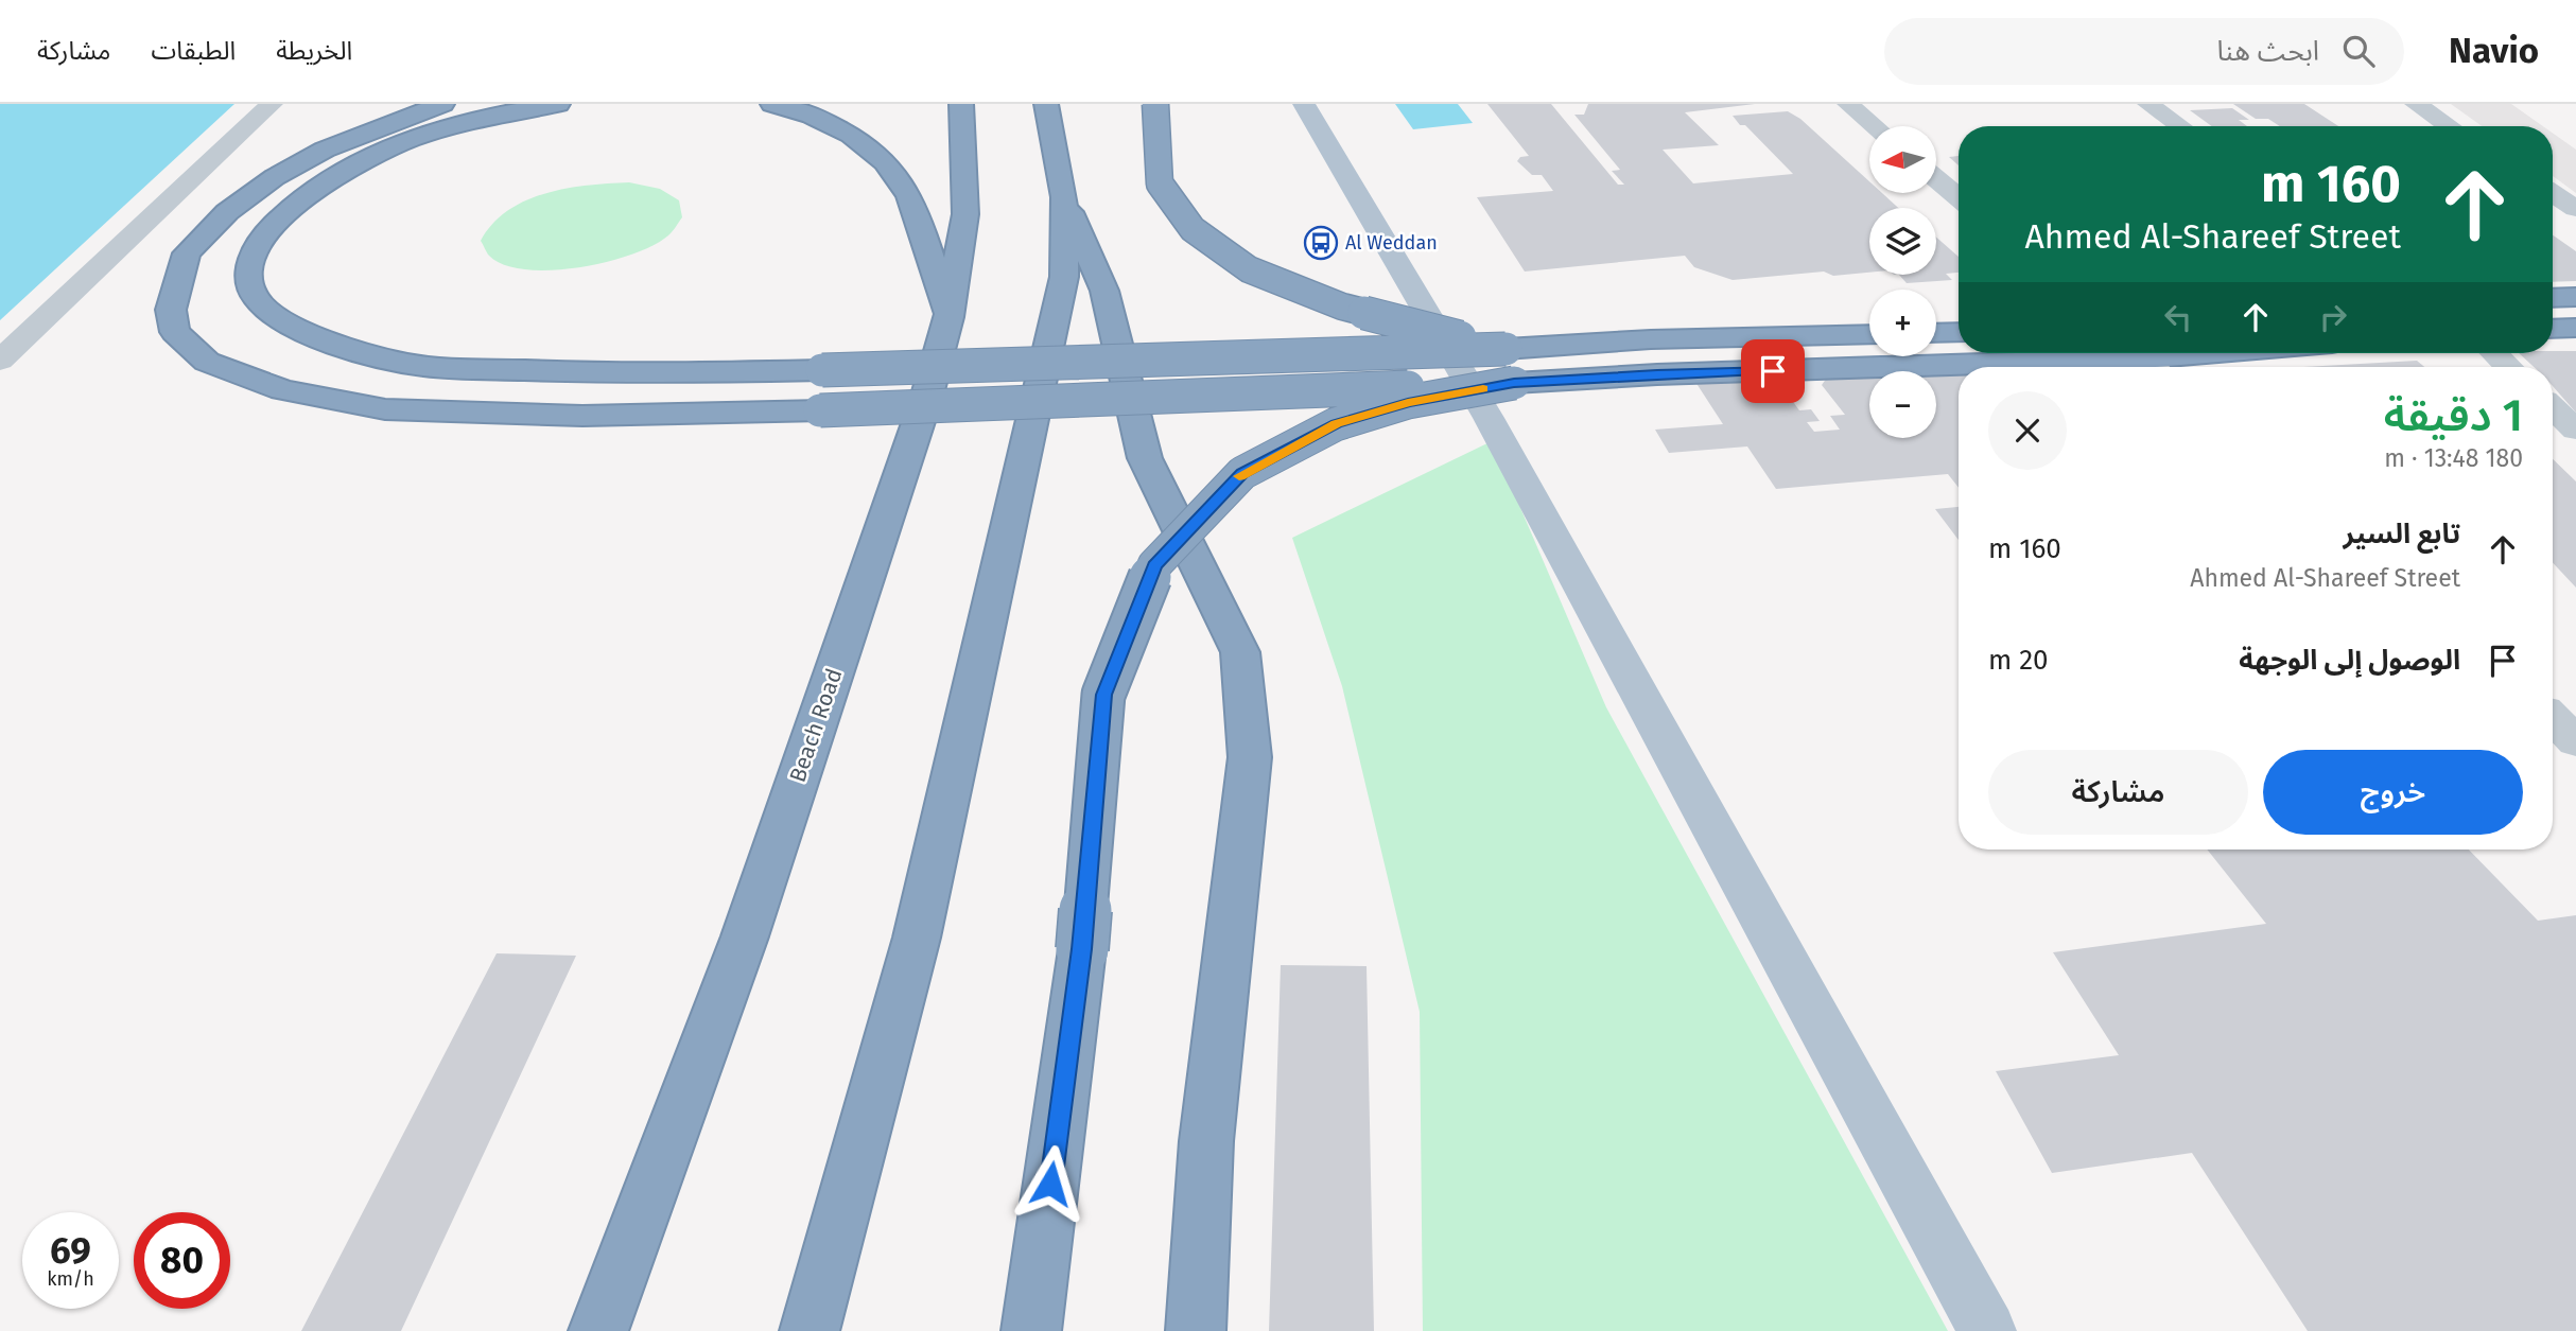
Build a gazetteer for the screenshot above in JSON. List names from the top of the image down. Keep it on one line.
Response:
{"streets":{"highway":["Beach Road"]},"places":{"bus stop":["Al Weddan"]},"north":"left","page":{"header":"Navio","search":"ابحث هنا","nav":["الخريطة","الطبقات","مشاركة"],"map_buttons":["+","−"],"turn":["160 m","Ahmed Al-Shareef Street"],"heading":["1 دقيقة","180 m · 13:48"],"list":[{"name":"تابع السير","note":"Ahmed Al-Shareef Street","value":"160 m"},{"name":"الوصول إلى الوجهة","value":"20 m"}],"buttons":["خروج","مشاركة"],"speed":"69 km/h","limit":"80"}}
